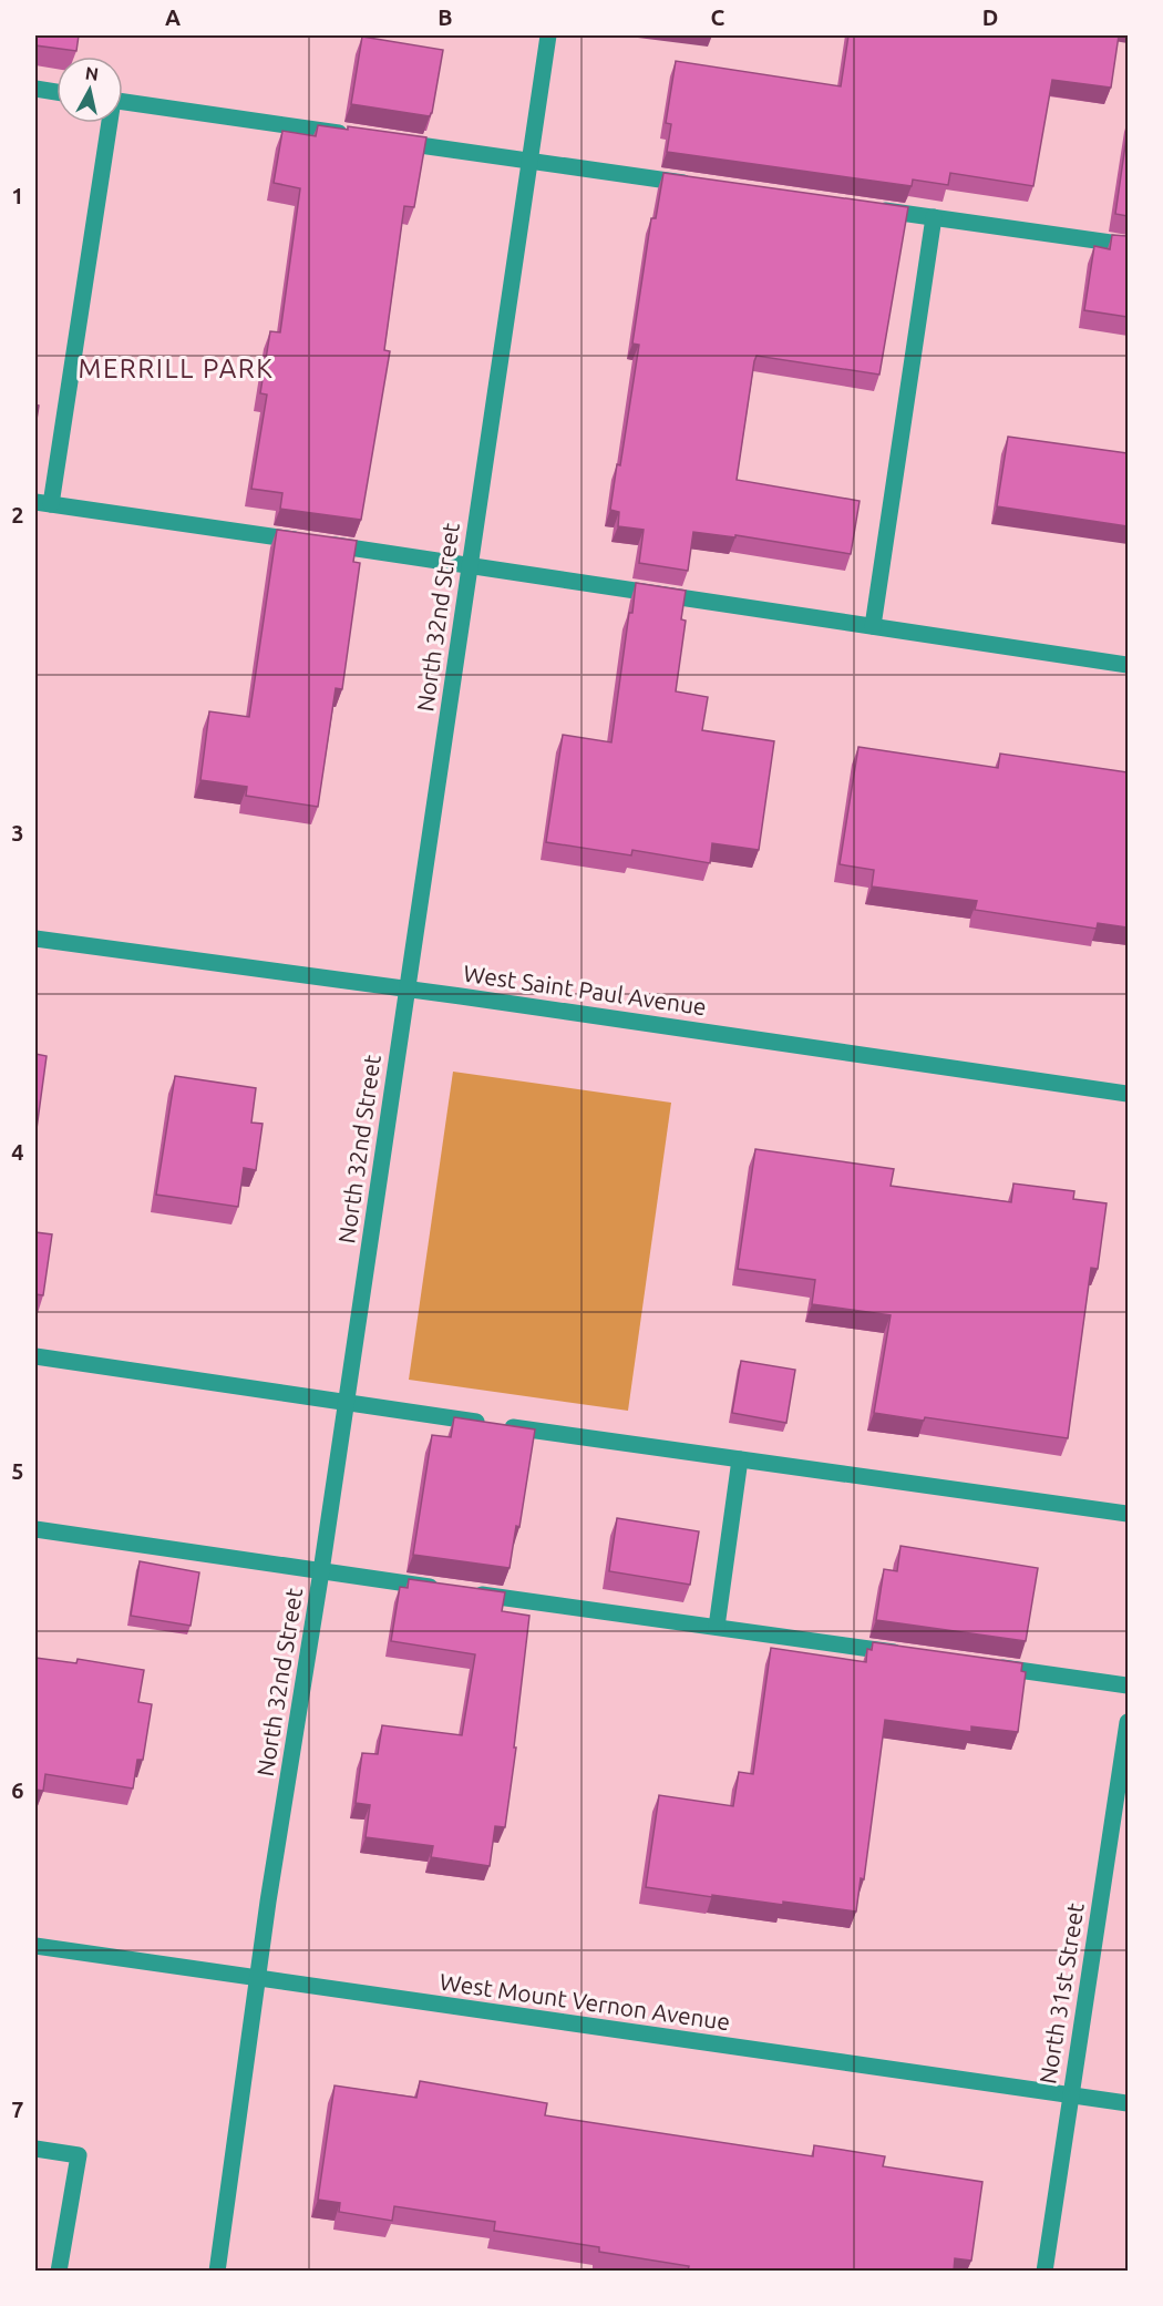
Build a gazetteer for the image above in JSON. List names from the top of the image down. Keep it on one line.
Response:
{"streets":{"street":["North 32nd Street","West Saint Paul Avenue","North 31st Street","West Mount Vernon Avenue"]},"crossings":[["North 32nd Street","West Saint Paul Avenue"],["North 32nd Street","West Mount Vernon Avenue"],["North 31st Street","West Mount Vernon Avenue"]],"districts":["MERRILL PARK"],"north":"top","grid":{"columns":["A","B","C","D"],"rows":["1","2","3","4","5","6","7"]}}
